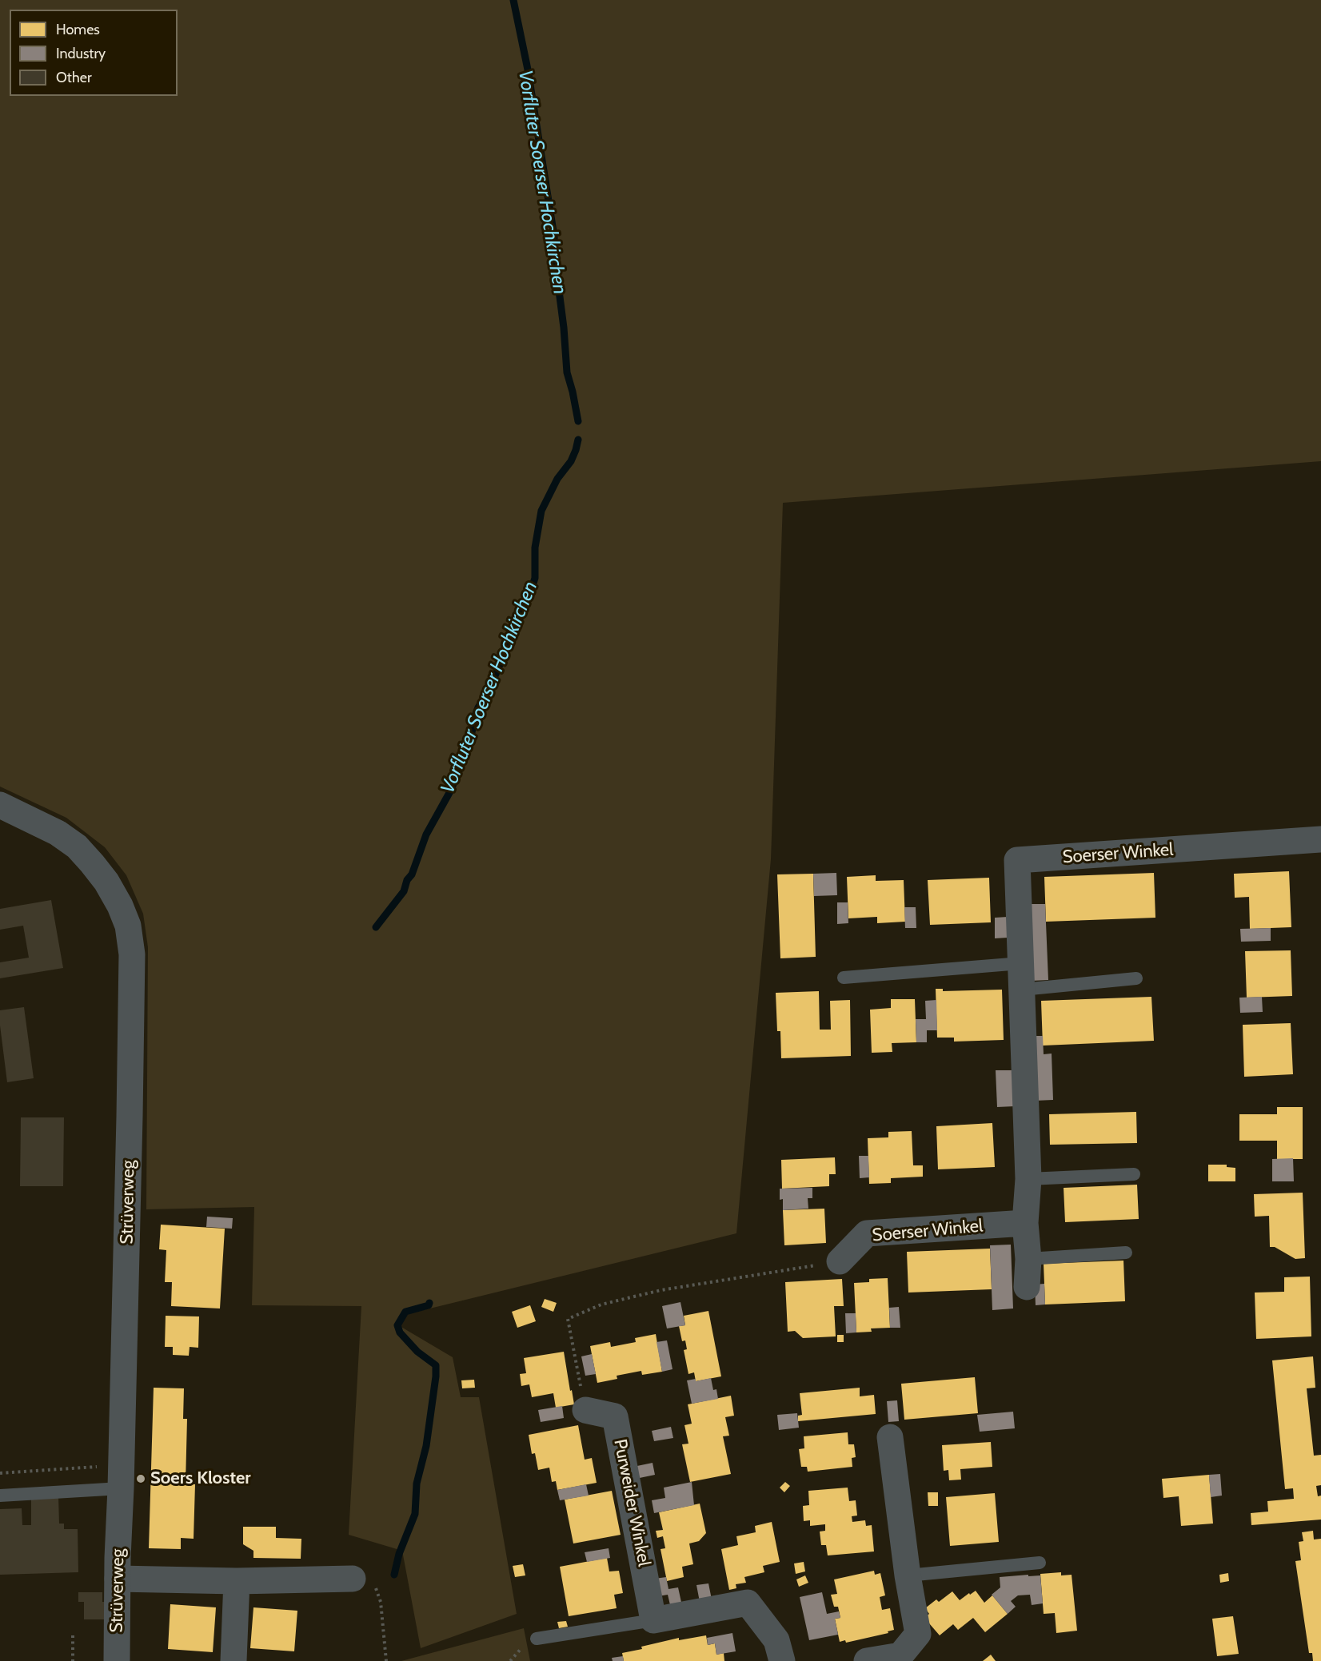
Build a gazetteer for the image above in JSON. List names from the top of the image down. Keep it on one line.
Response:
{"streets":{"street":["Soerser Winkel","Strüverweg","Purweider Winkel"]},"water":["Vorfluter Soerser Hochkirchen"],"places":["Soers Kloster"],"legend":["Homes","Industry","Other"]}
